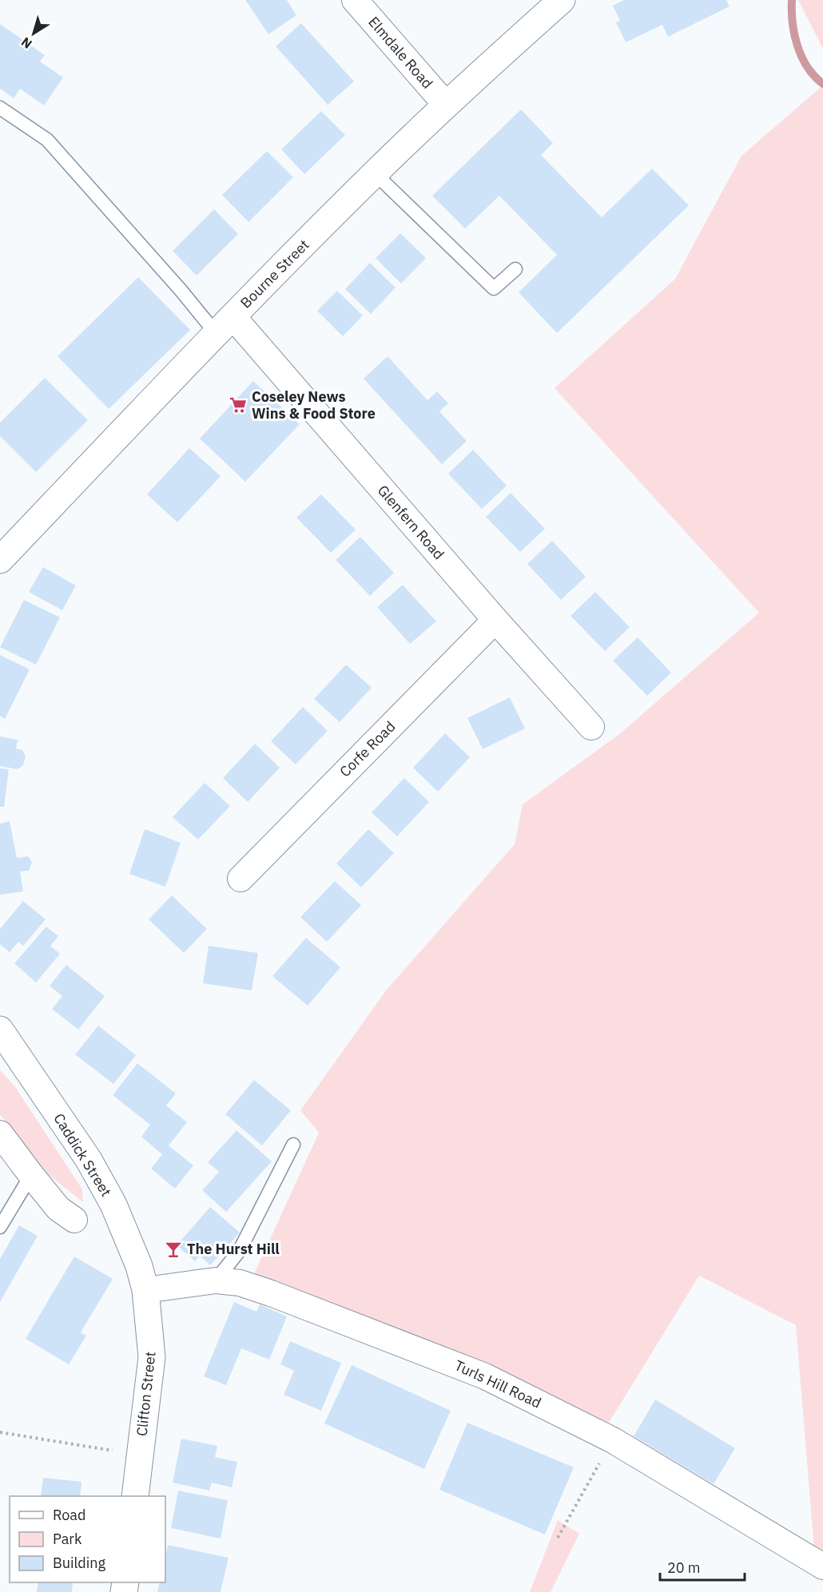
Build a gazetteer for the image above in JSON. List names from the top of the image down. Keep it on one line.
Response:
{"streets":{"street":["Elmdale Road","Bourne Street","Glenfern Road","Corfe Road","Caddick Street","Turls Hill Road","Clifton Street"]},"crossings":[["Elmdale Road","Bourne Street"],["Bourne Street","Glenfern Road"],["Glenfern Road","Corfe Road"],["Caddick Street","Turls Hill Road"],["Caddick Street","Clifton Street"],["Turls Hill Road","Clifton Street"]],"places":{"supermarket":["Coseley News Wins & Food Store"],"bar":["The Hurst Hill"]},"legend":["Road","Park","Building"],"scale_bar":"20 m","north":"bottom left"}
